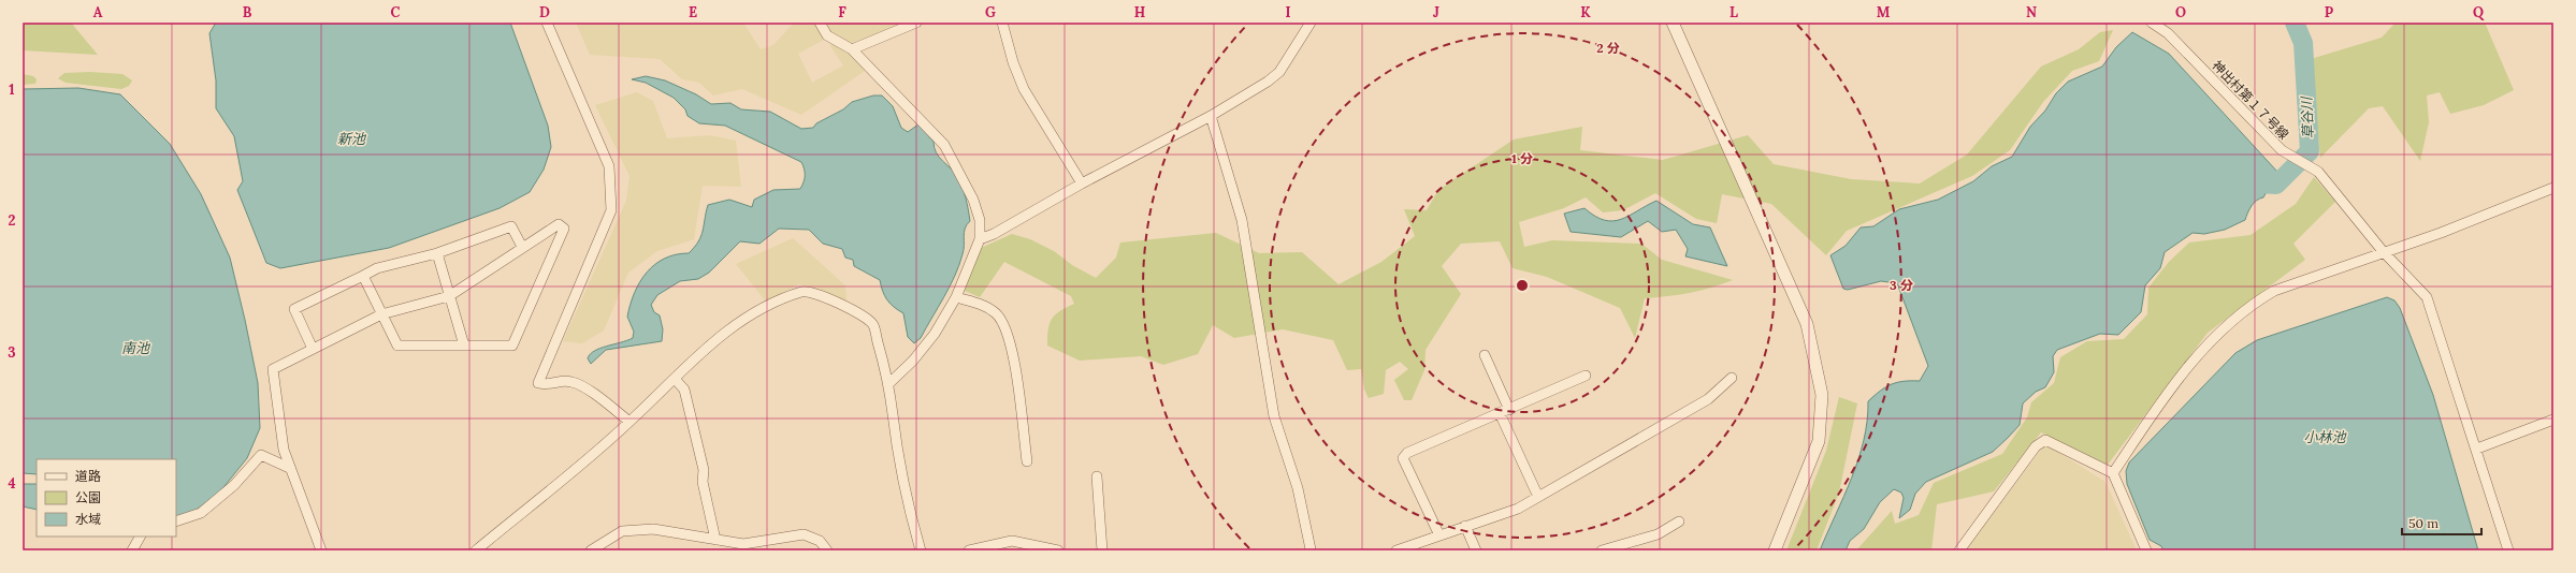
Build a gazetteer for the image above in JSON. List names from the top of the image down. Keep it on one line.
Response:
{"streets":{"street":["神出村第１７号線"]},"water":["草谷川","新池","南池","小林池"],"legend":["道路","公園","水域"],"scale_bar":"50 m","grid":{"columns":["A","B","C","D","E","F","G","H","I","J","K","L","M","N","O","P","Q"],"rows":["1","2","3","4"]},"rings":["2 分","1 分","3 分"]}
